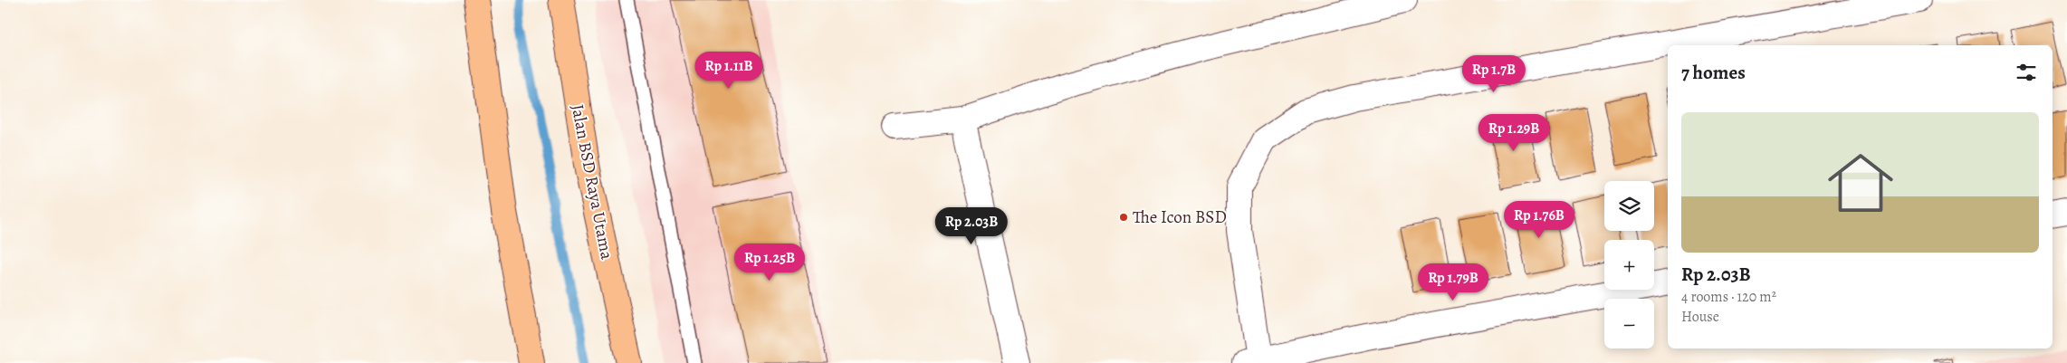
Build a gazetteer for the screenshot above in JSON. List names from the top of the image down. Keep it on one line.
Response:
{"streets":{"main road":["Jalan BSD Raya Utama"]},"places":["The Icon BSD"],"page":{"heading":"7 homes","price":["Rp 1.11B","Rp 1.7B","Rp 1.29B","Rp 1.76B","Rp 2.03B","Rp 1.25B","Rp 1.79B"],"list":[{"name":"Rp 2.03B","note":"4 rooms · 120 m² · House"}],"map_buttons":["+","−"]}}
